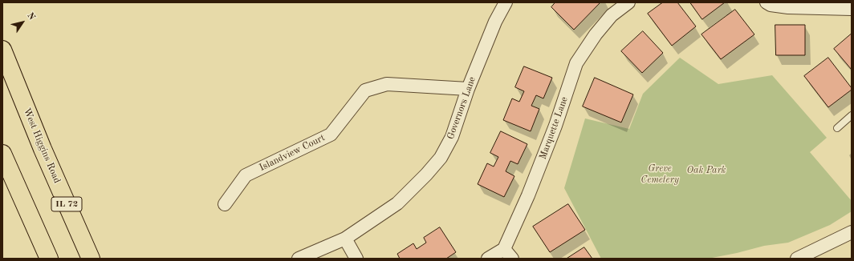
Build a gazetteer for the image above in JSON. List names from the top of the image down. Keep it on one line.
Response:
{"streets":{"main road":["West Higgins Road","IL 72"],"street":["Governors Lane","Marquette Lane","Islandview Court"]},"crossings":[["Governors Lane","Islandview Court"]],"parks":["Greve Cemetery","Oak Park"],"north":"top right"}
